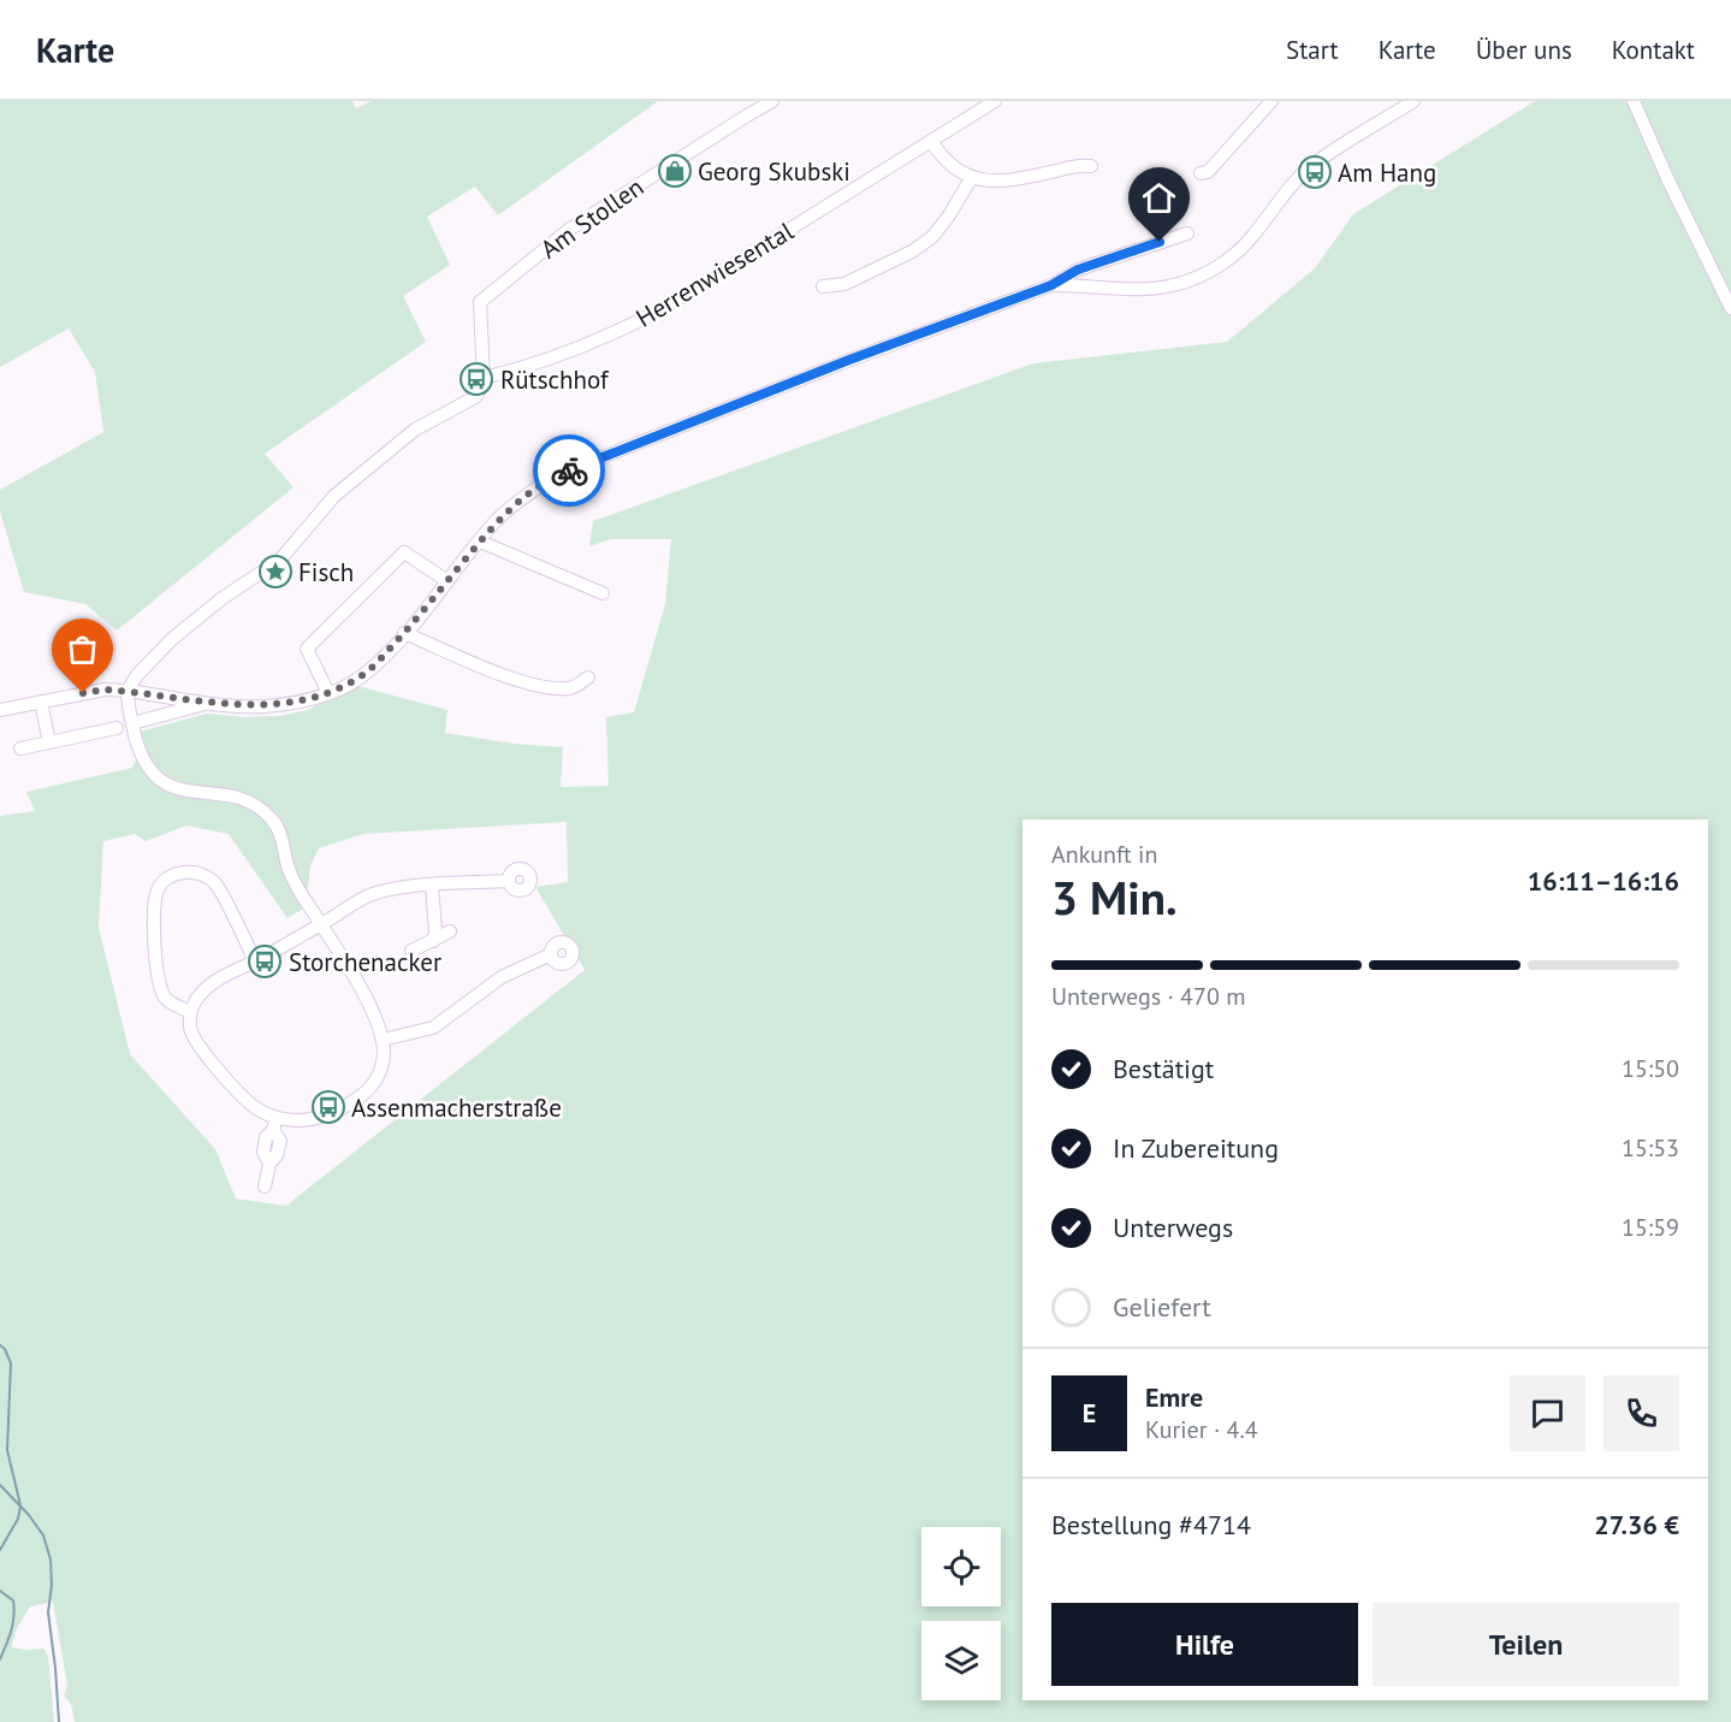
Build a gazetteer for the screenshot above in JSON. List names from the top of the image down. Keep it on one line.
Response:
{"streets":{"street":["Am Stollen","Herrenwiesental"]},"crossings":[["Am Stollen","Herrenwiesental"]],"places":{"shop":["Georg Skubski"],"bus stop":["Am Hang","Rütschhof","Storchenacker","Assenmacherstraße"],"place":["Fisch"]},"page":{"header":"Karte","nav":["Start","Karte","Über uns","Kontakt"],"heading":["3 Min.","Ankunft in","16:11–16:16"],"panel":["Emre","Kurier · 4.4","Bestellung #4714","27.36 €"],"bar":"Unterwegs · 470 m","list":[["Bestätigt","15:50"],["In Zubereitung","15:53"],["Unterwegs","15:59"],"Geliefert"],"round":"E","buttons":["Hilfe","Teilen"]}}
